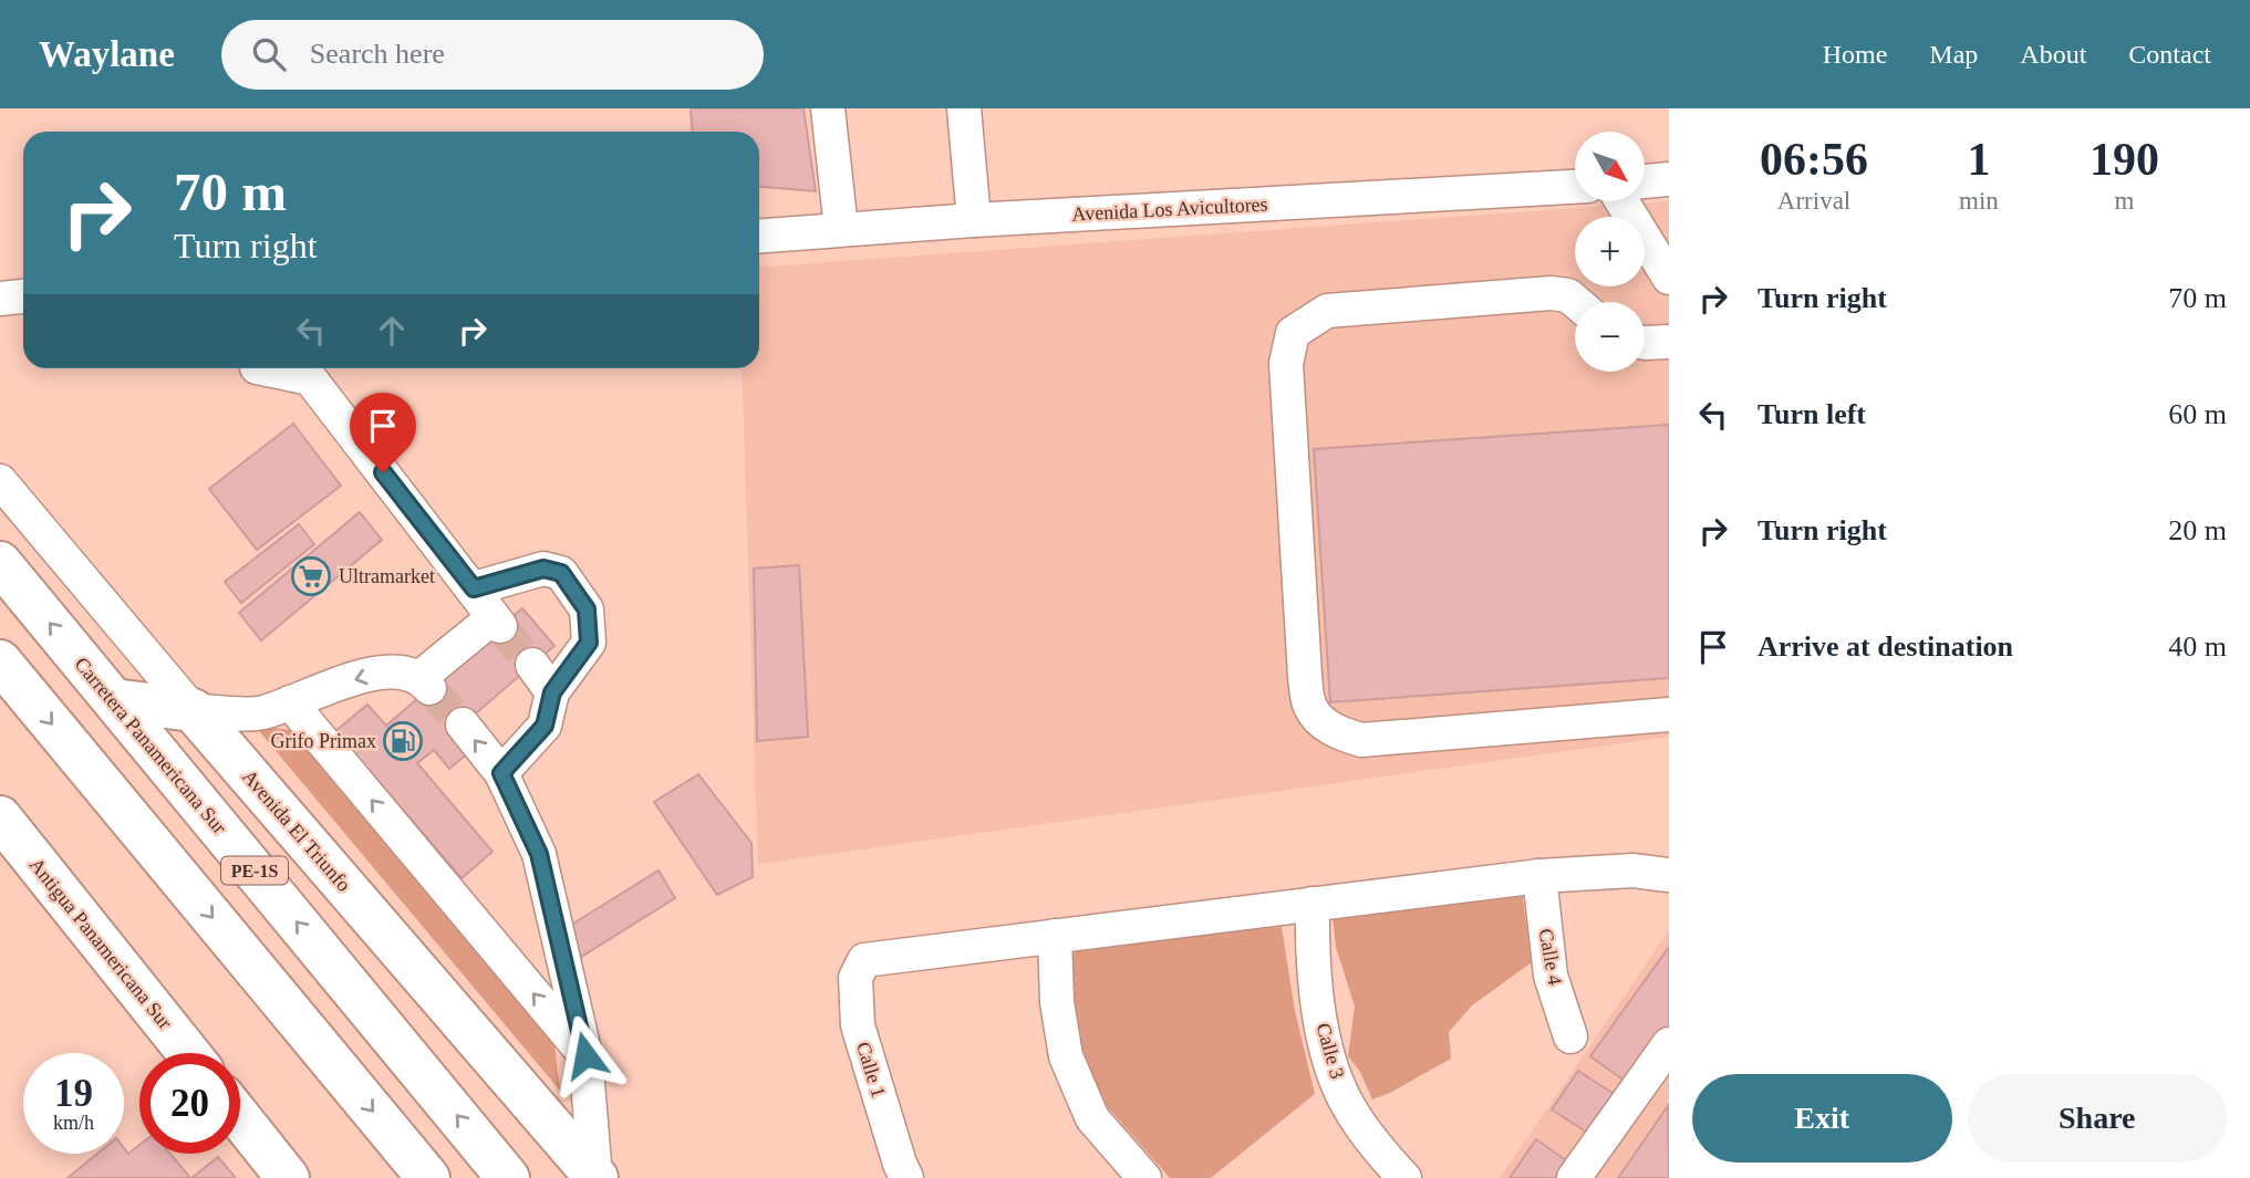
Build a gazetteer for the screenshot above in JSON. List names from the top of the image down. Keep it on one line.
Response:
{"streets":{"main road":["Carretera Panamericana Sur","Avenida El Triunfo","PE-1S","Antigua Panamericana Sur"],"street":["Avenida Los Avicultores","Calle 4","Calle 3","Calle 1"]},"places":{"supermarket":["Ultramarket"],"fuel station":["Grifo Primax"]},"north":"bottom right","page":{"header":"Waylane","search":"Search here","nav":["Home","Map","About","Contact"],"eta":["06:56","Arrival","1","min","190","m"],"map_buttons":["+","−"],"turn":["70 m","Turn right"],"list":[{"name":"Turn right","value":"70 m"},{"name":"Turn left","value":"60 m"},{"name":"Turn right","value":"20 m"},{"name":"Arrive at destination","value":"40 m"}],"speed":"19 km/h","limit":"20","buttons":["Exit","Share"]}}
